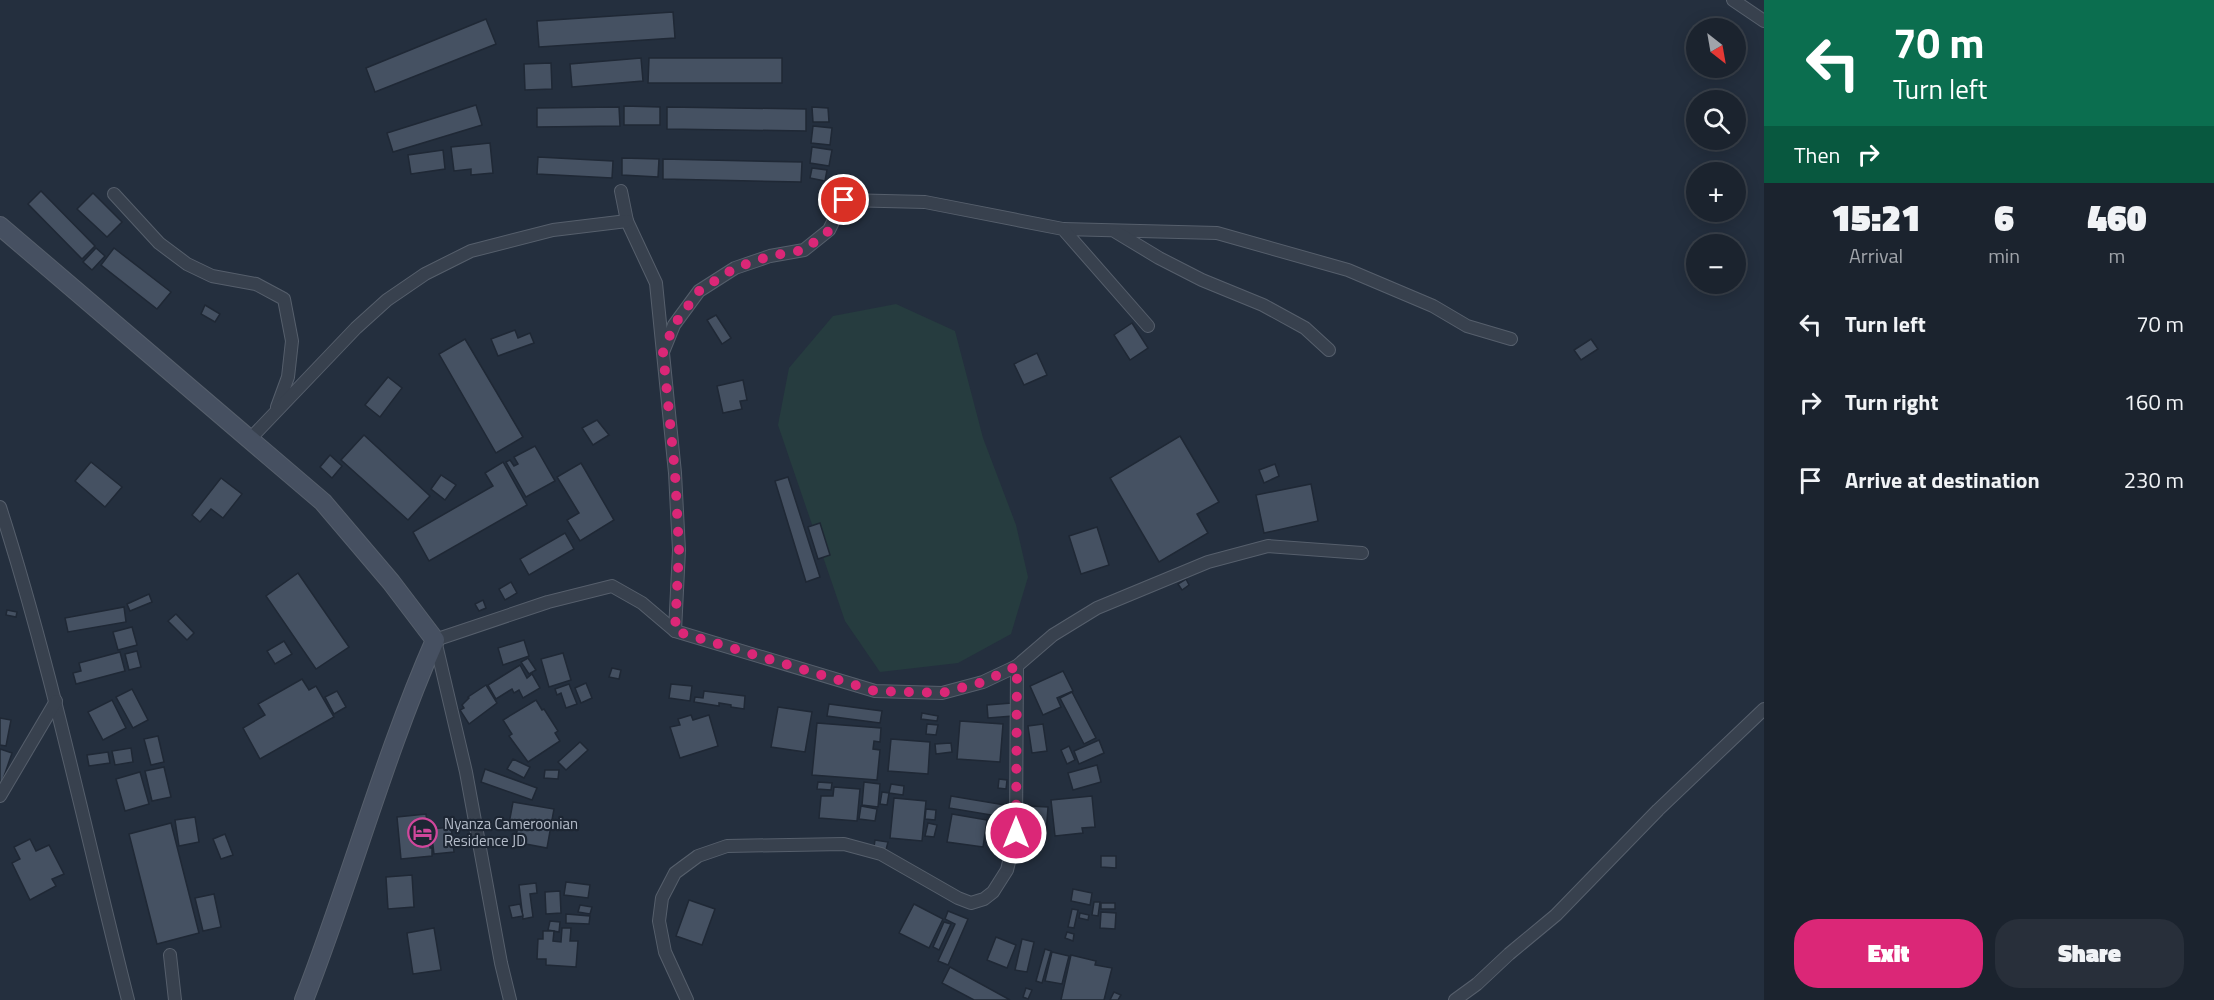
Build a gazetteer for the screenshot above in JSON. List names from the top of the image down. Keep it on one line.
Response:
{"places":{"hotel":["Nyanza Cameroonian Residence JD"]},"north":"bottom right","page":{"turn":["70 m","Turn left"],"map_buttons":["+","−"],"then":"Then","eta":["15:21","Arrival","6","min","460","m"],"list":[{"name":"Turn left","value":"70 m"},{"name":"Turn right","value":"160 m"},{"name":"Arrive at destination","value":"230 m"}],"buttons":["Exit","Share"]}}
